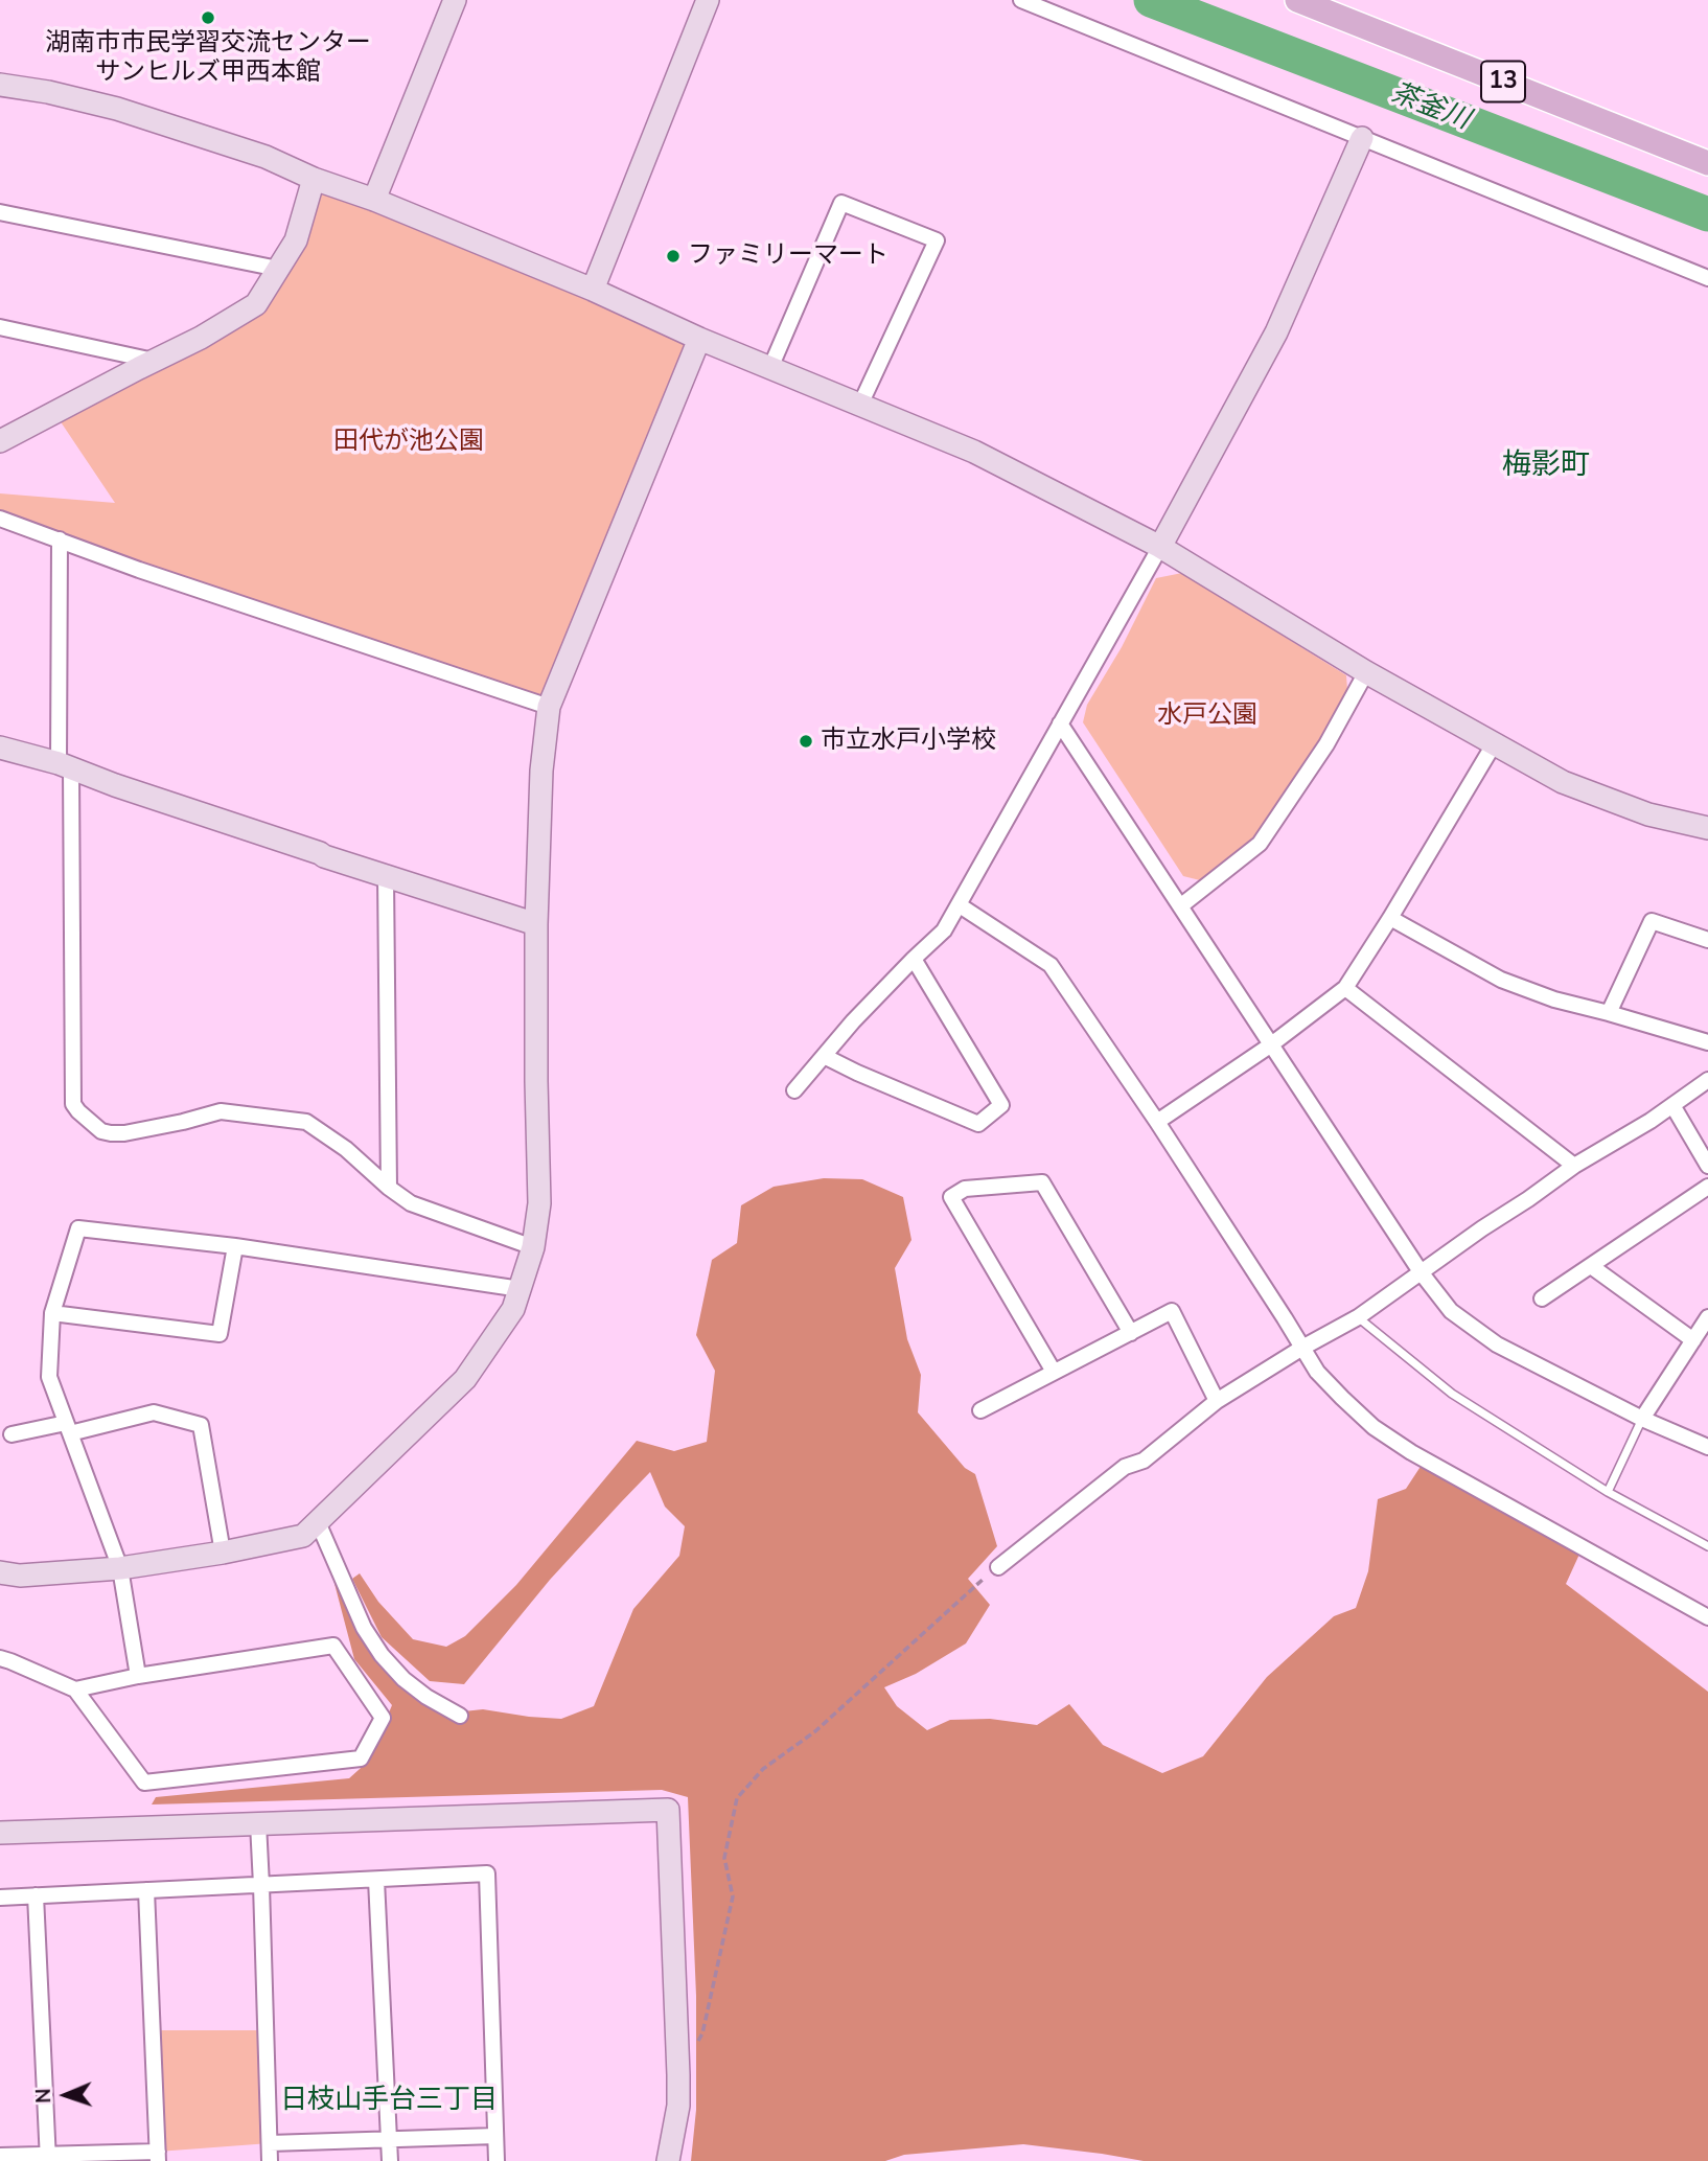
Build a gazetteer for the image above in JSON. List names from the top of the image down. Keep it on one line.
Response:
{"streets":{"main road":["13"]},"districts":["梅影町","日枝山手台三丁目"],"water":["茶釜川"],"parks":["田代が池公園","水戸公園"],"places":["湖南市市民学習交流センター サンヒルズ甲西本館","ファミリーマート","市立水戸小学校"],"north":"left"}
